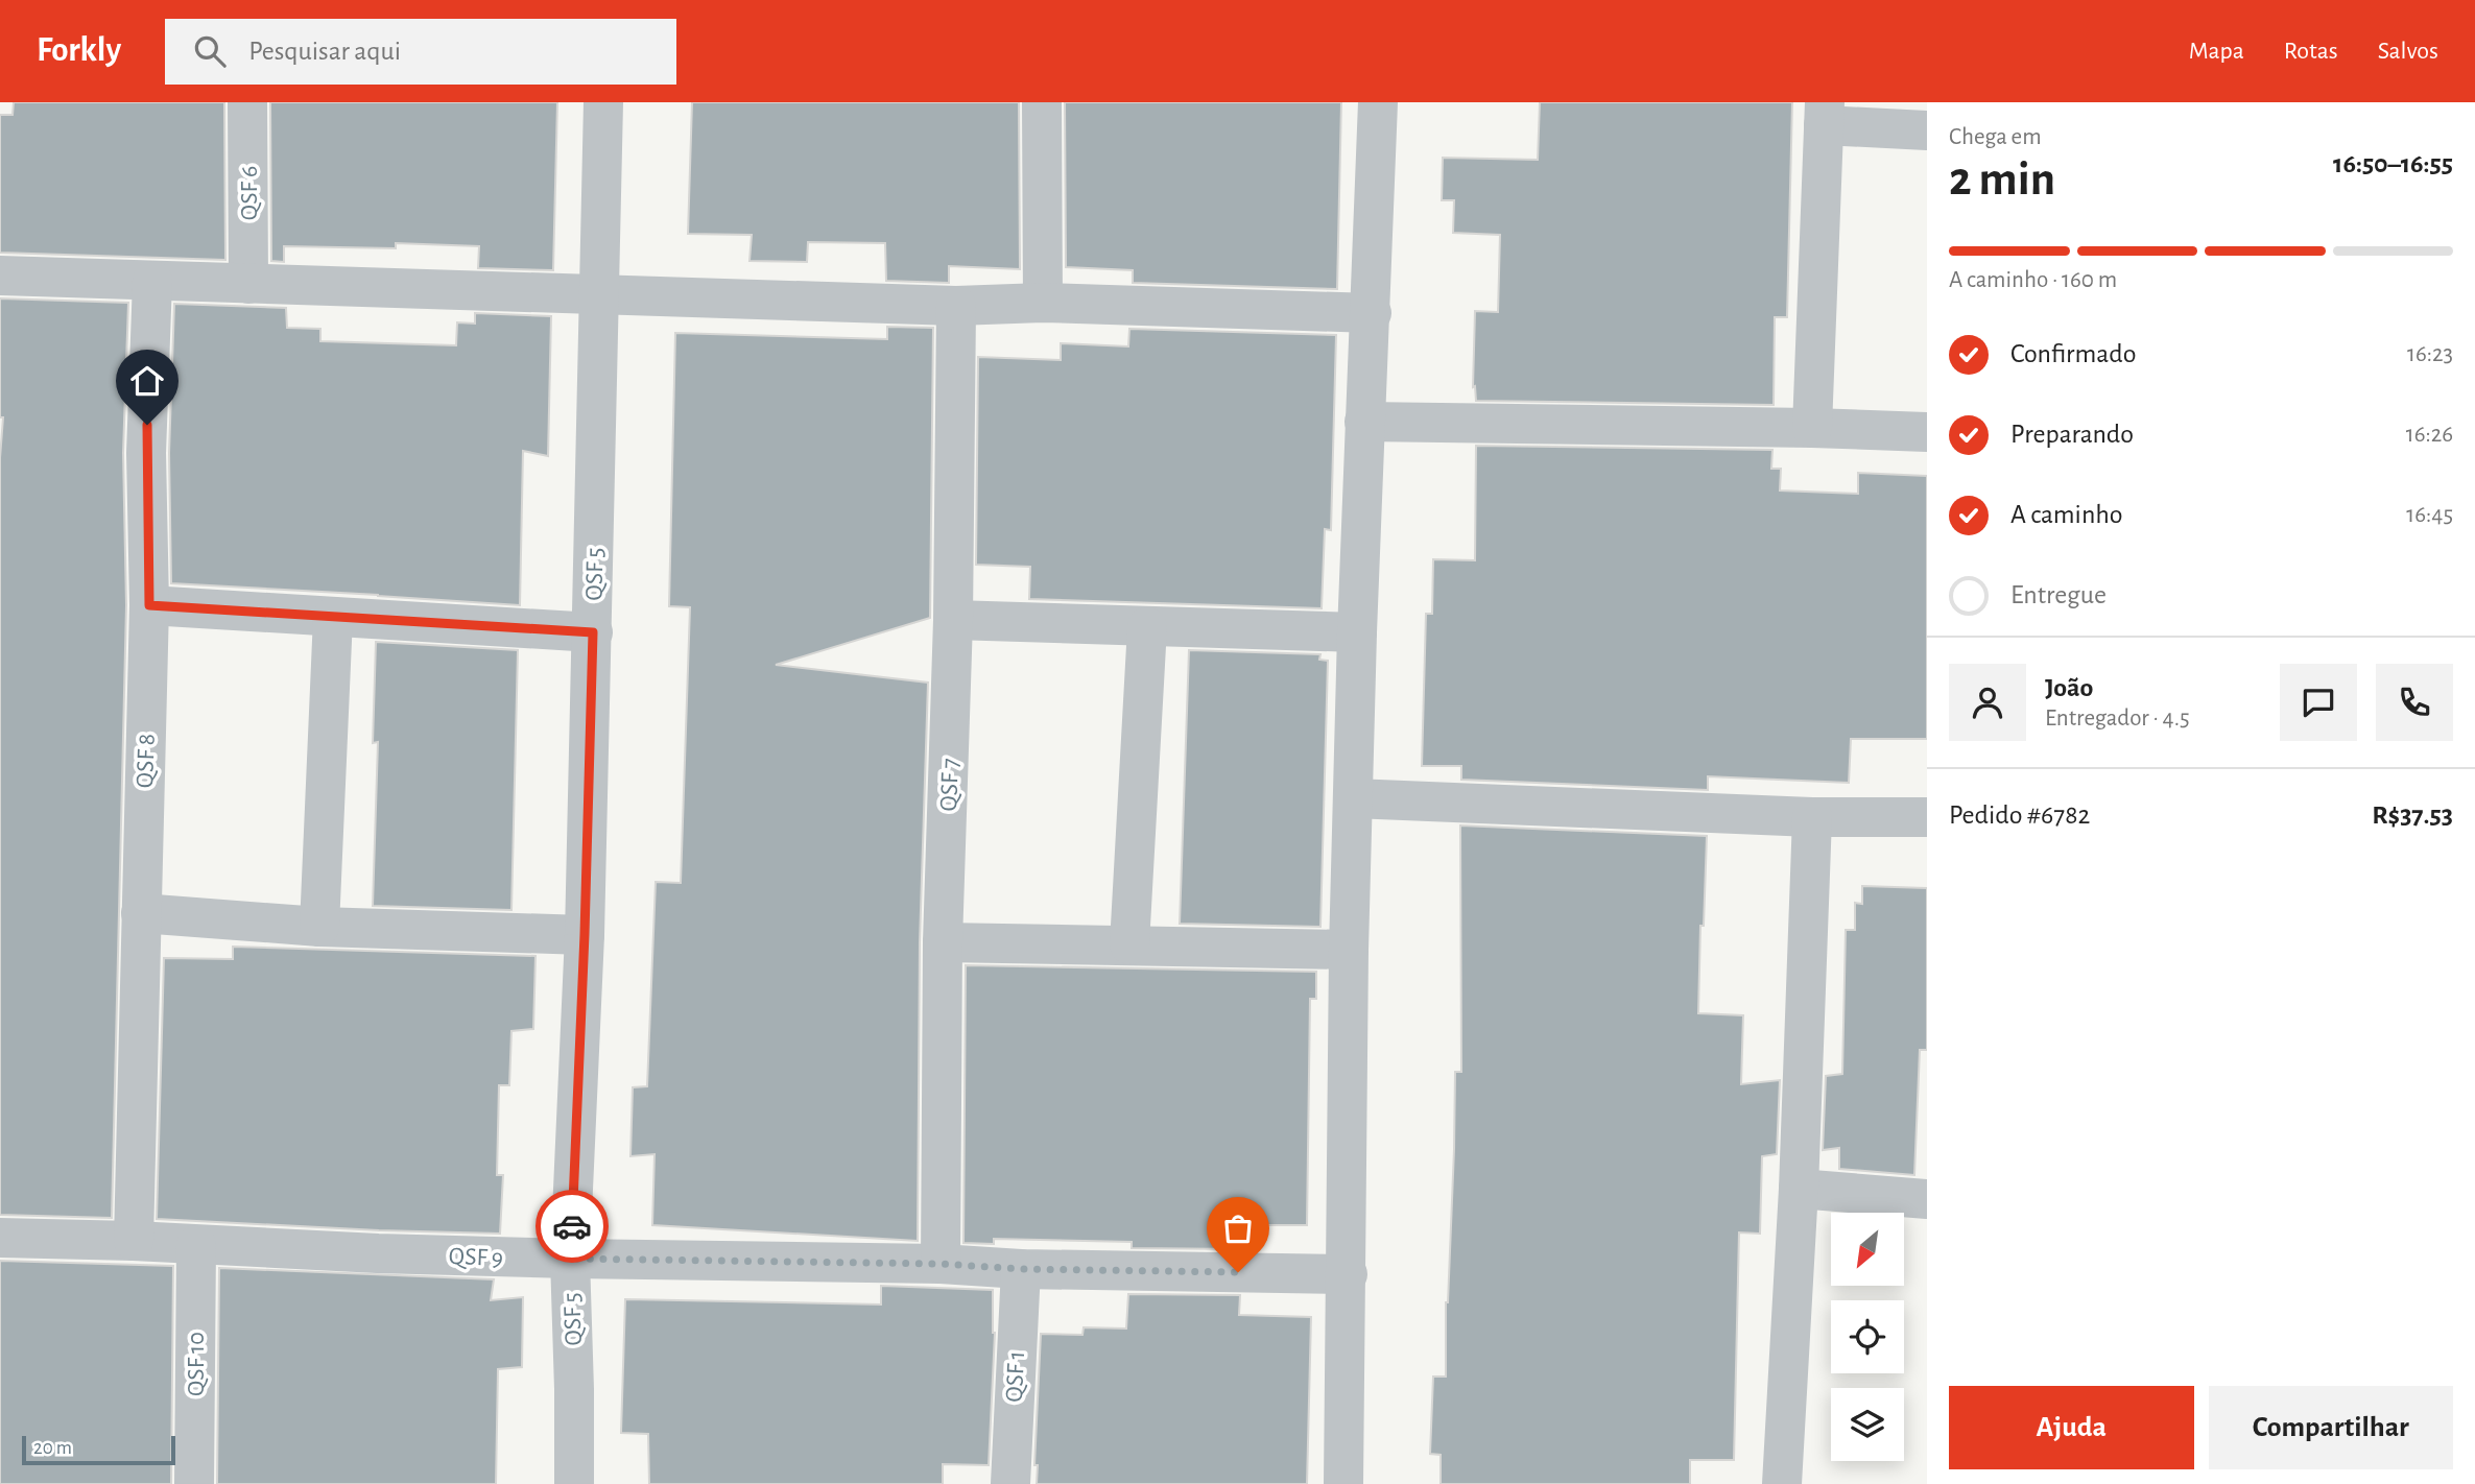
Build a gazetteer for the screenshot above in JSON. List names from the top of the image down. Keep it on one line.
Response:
{"streets":{"street":["QSF 6","QSF 5","QSF 8","QSF 7","QSF 9","QSF 10","QSF 1"]},"crossings":[["QSF 5","QSF 9"],["QSF 8","QSF 9"],["QSF 7","QSF 9"],["QSF 9","QSF 10"],["QSF 9","QSF 1"]],"scale_bar":"20 m","north":"bottom left","page":{"header":"Forkly","search":"Pesquisar aqui","nav":["Mapa","Rotas","Salvos"],"heading":["2 min","Chega em","16:50–16:55"],"panel":["João","Entregador · 4.5","Pedido #6782","R$37.53"],"bar":"A caminho · 160 m","list":[["Confirmado","16:23"],["Preparando","16:26"],["A caminho","16:45"],"Entregue"],"buttons":["Ajuda","Compartilhar"],"scale":"20 m"}}
